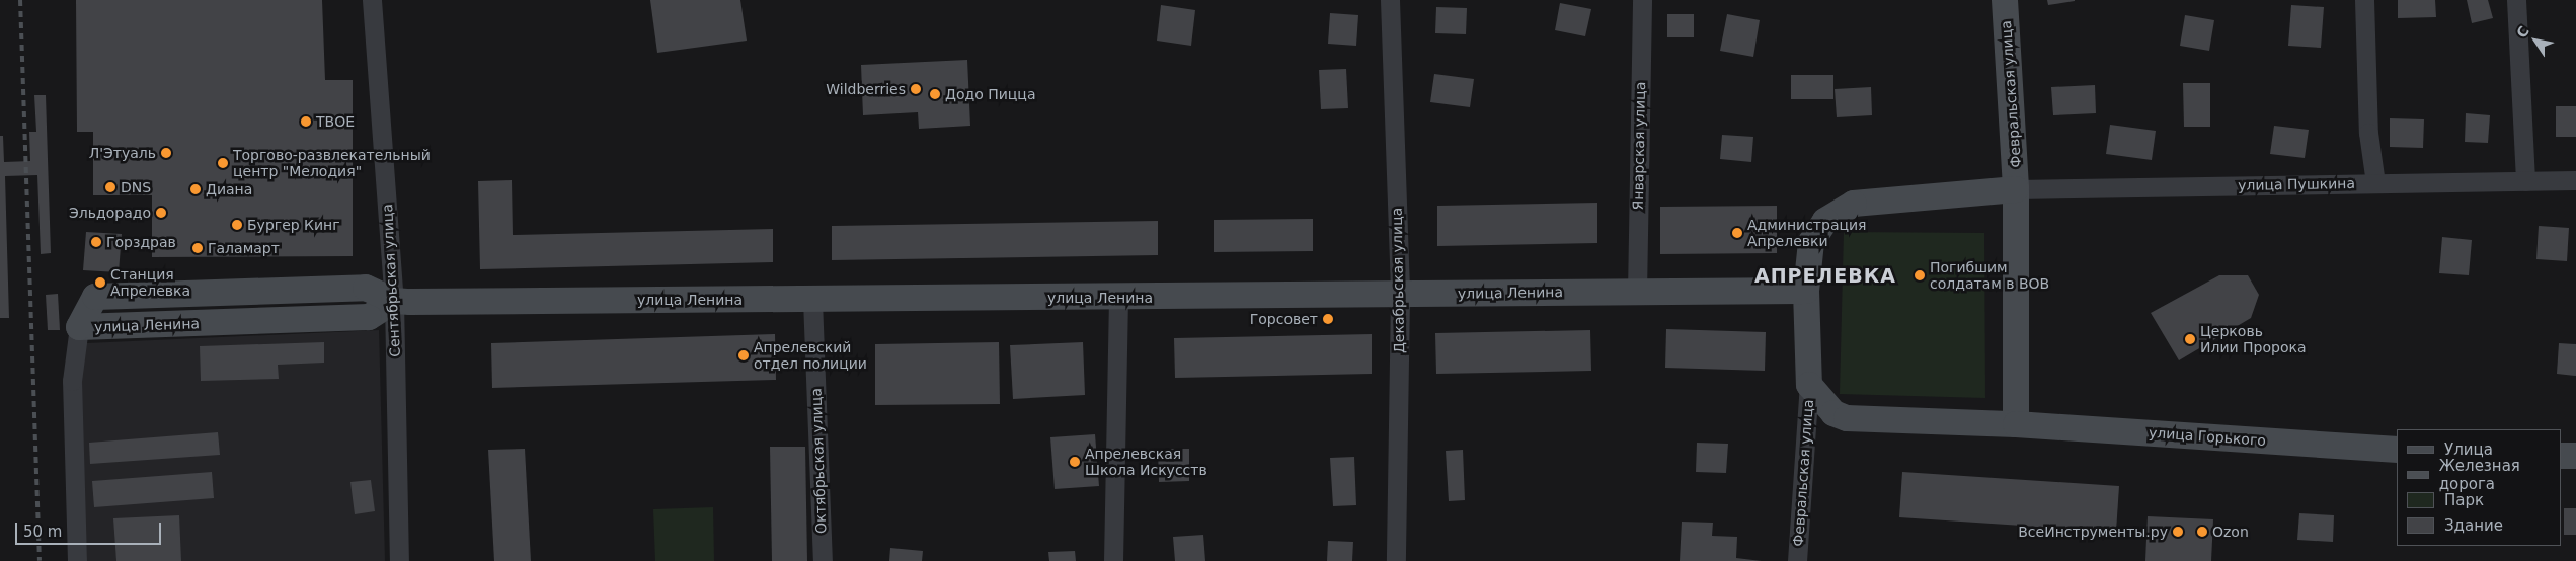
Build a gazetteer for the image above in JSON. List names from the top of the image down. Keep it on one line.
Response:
{"streets":{"street":["Февральская улица","Январская улица","улица Пушкина","Сентябрьская улица","Декабрьская улица","улица Ленина","улица Горького","Октябрьская улица"]},"crossings":[["Февральская улица","улица Пушкина"],["Февральская улица","улица Горького"],["Январская улица","улица Ленина"],["Сентябрьская улица","улица Ленина"],["Декабрьская улица","улица Ленина"],["улица Ленина","Октябрьская улица"]],"districts":["АПРЕЛЕВКА"],"places":["Wildberries","Додо Пицца","ТВОЕ","Л'Этуаль","Торгово-развлекательный центр \"Мелодия\"","DNS","Диана","Эльдорадо","Бургер Кинг","Администрация Апрелевки","Горздрав","Галамарт","Погибшим солдатам в ВОВ","Станция Апрелевка","Горсовет","Церковь Илии Пророка","Апрелевский отдел полиции","Апрелевская Школа Искусств","ВсеИнструменты.ру","Ozon"],"legend":["Улица","Железная дорога","Парк","Здание"],"scale_bar":"50 m","north":"top left"}
